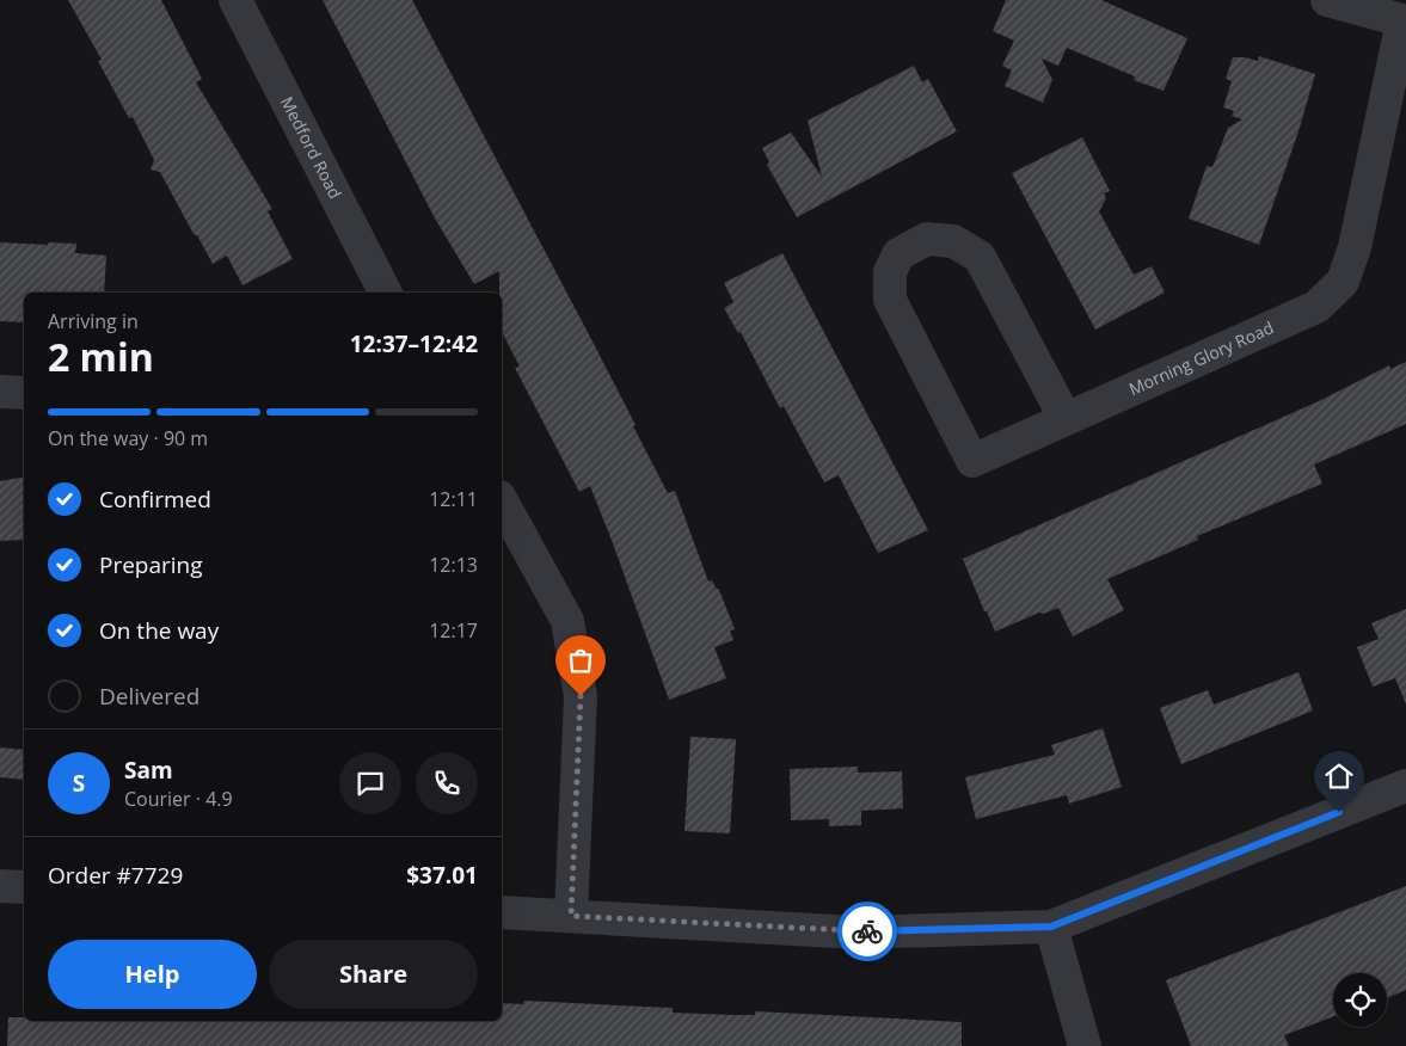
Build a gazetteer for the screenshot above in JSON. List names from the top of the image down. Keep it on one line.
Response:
{"streets":{"street":["Medford Road","Morning Glory Road"]},"page":{"heading":["2 min","Arriving in","12:37–12:42"],"panel":["Sam","Courier · 4.9","Order #7729","$37.01"],"bar":"On the way · 90 m","list":[["Confirmed","12:11"],["Preparing","12:13"],["On the way","12:17"],"Delivered"],"round":"S","buttons":["Help","Share"]}}
